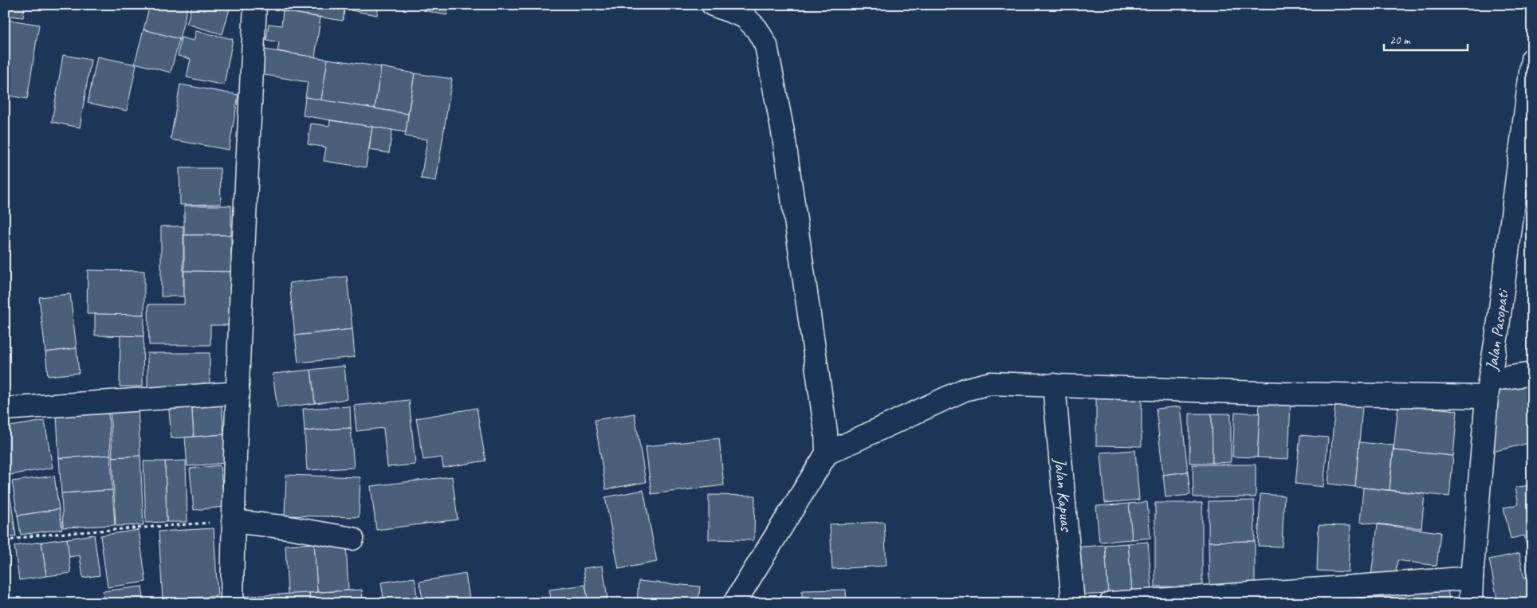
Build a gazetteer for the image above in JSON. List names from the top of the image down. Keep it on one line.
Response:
{"streets":{"street":["Jalan Pasopati","Jalan Kapuas"]},"scale_bar":"20 m"}
